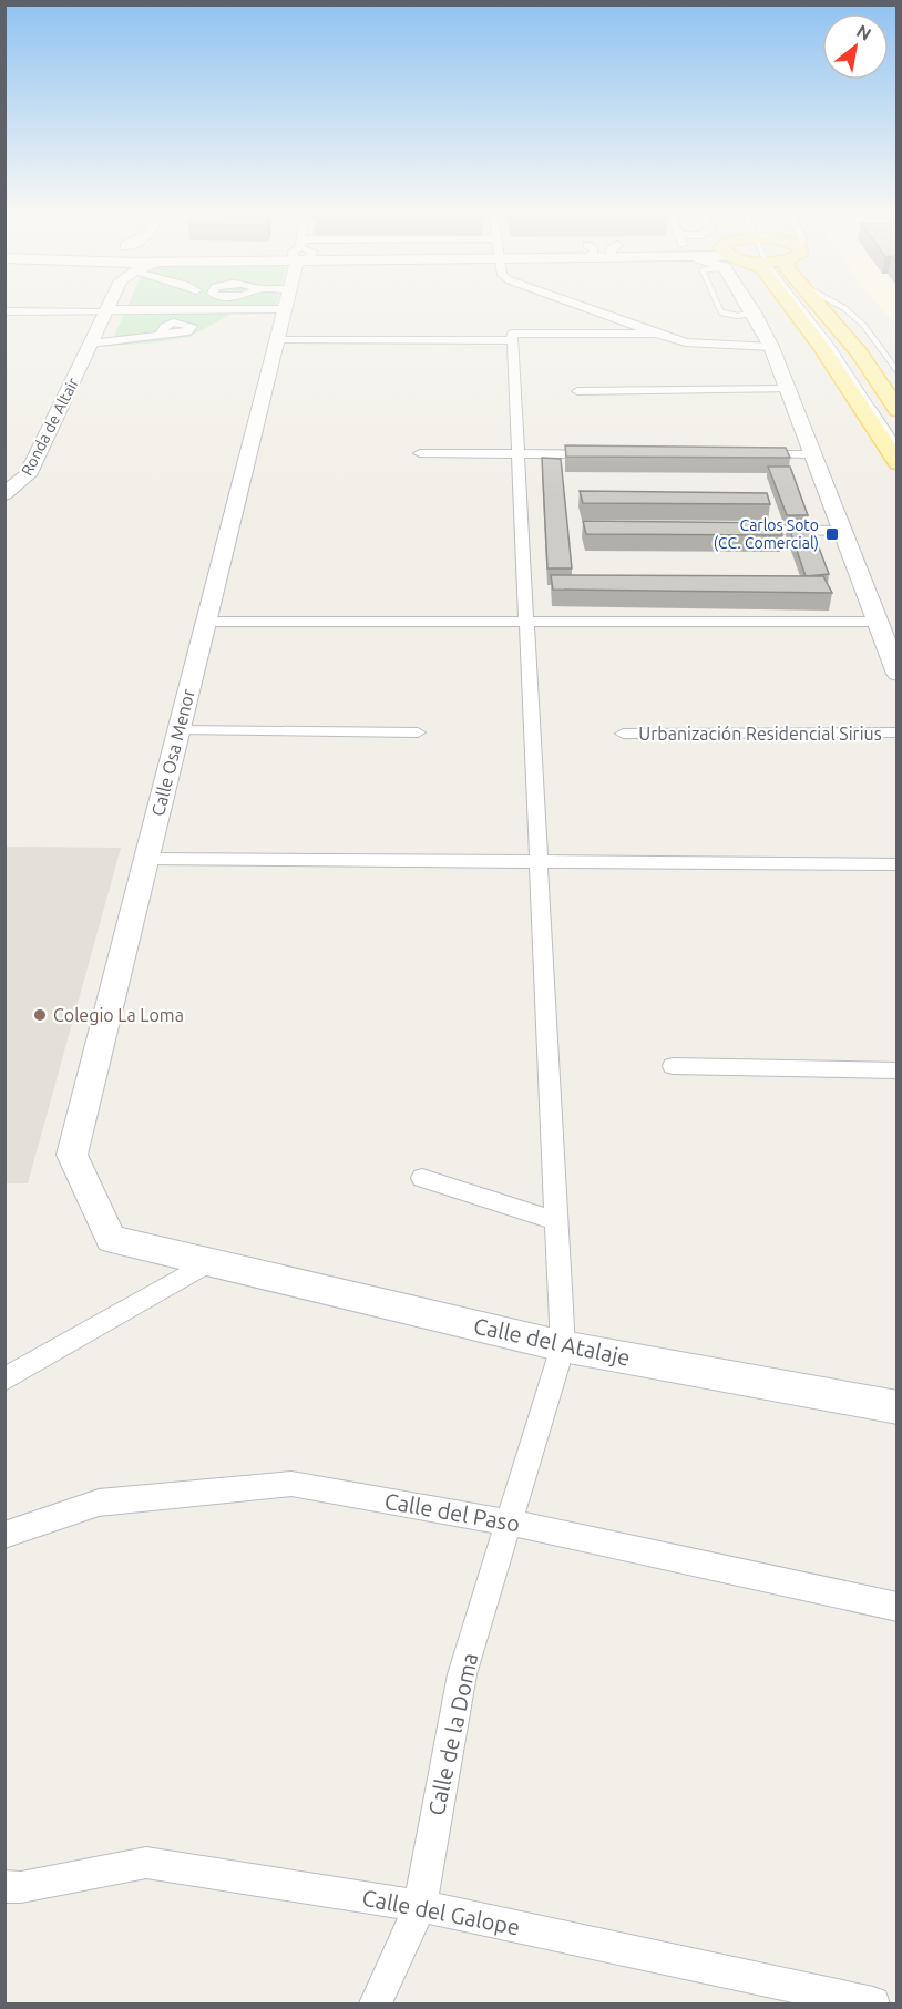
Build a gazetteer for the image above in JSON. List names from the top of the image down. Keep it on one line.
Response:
{"streets":{"street":["Ronda de Altair","Urbanización Residencial Sirius","Calle Osa Menor","Calle del Atalaje","Calle del Paso","Calle de la Doma","Calle del Galope"]},"crossings":[["Calle Osa Menor","Calle del Atalaje"],["Calle del Atalaje","Calle de la Doma"],["Calle del Paso","Calle de la Doma"],["Calle de la Doma","Calle del Galope"]],"places":{"transit":["Carlos Soto (CC. Comercial)"],"other":["Colegio La Loma"]},"north":"top right"}
